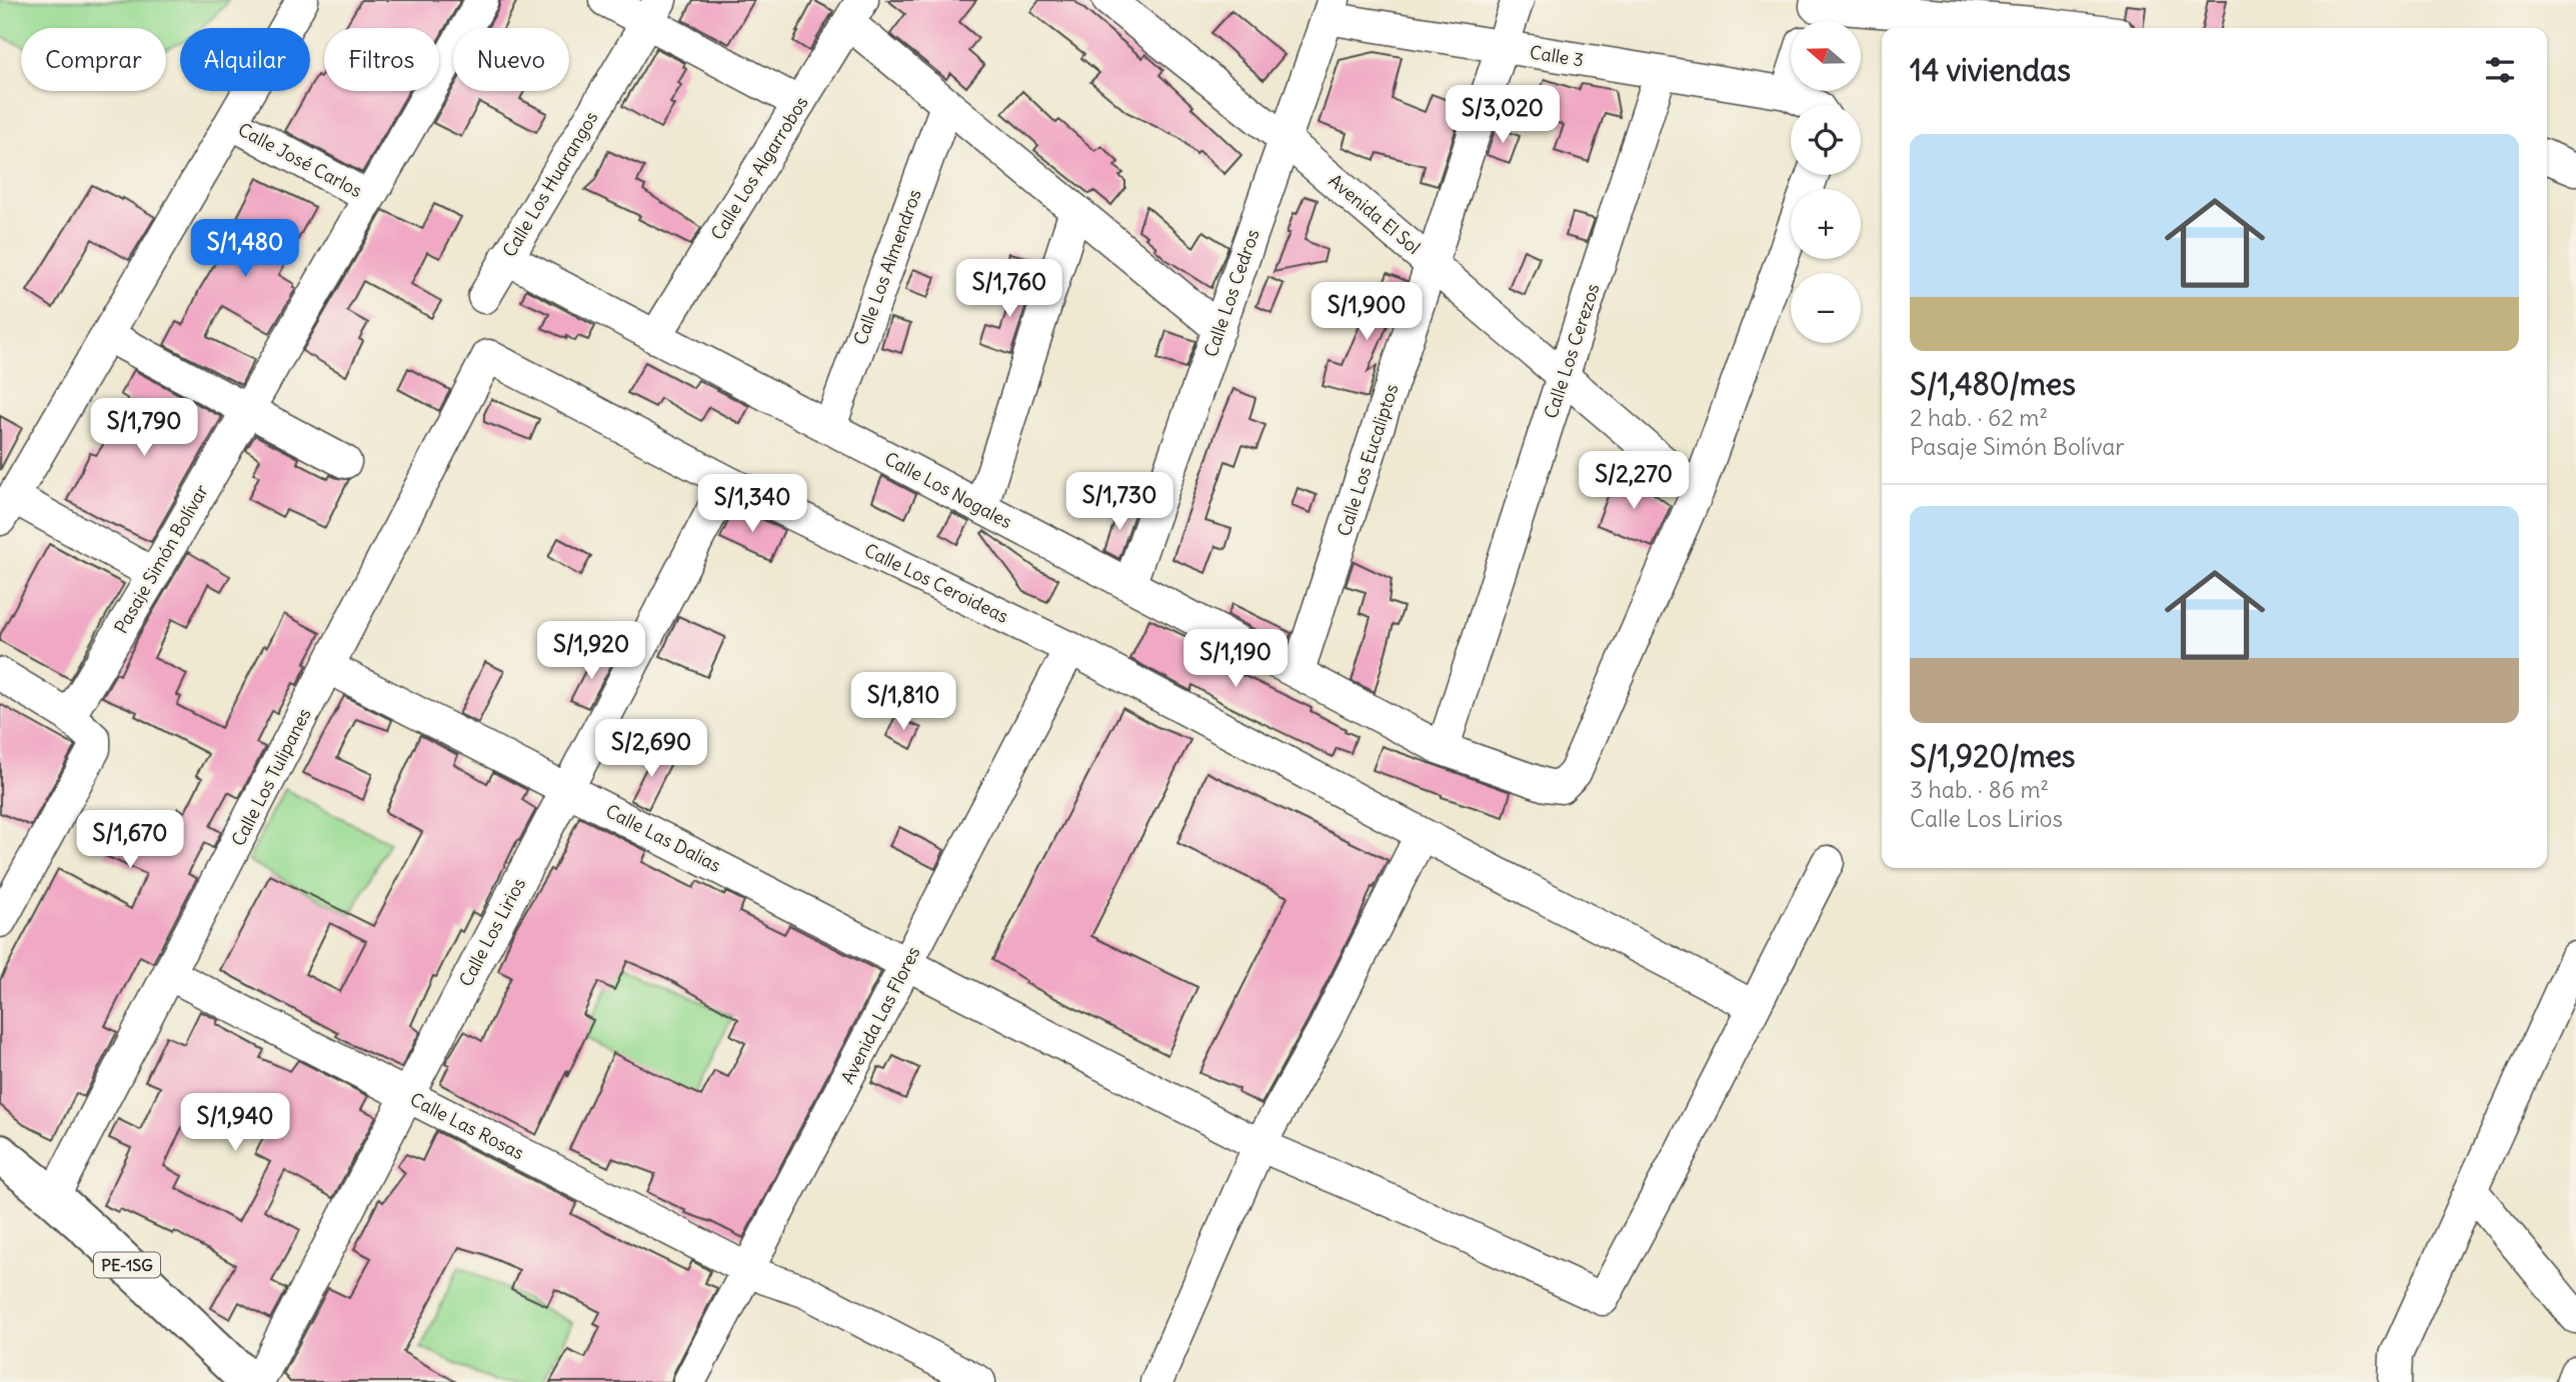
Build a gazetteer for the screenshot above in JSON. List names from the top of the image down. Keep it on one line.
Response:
{"streets":{"main road":["PE-1SG"],"street":["Calle 3","Calle José Carlos","Calle Los Algarrobos","Calle Los Huarangos","Avenida El Sol","Calle Los Almendros","Calle Los Cedros","Calle Los Cerezos","Calle Los Eucaliptos","Calle Los Nogales","Pasaje Simón Bolívar","Calle Los Ceroideas","Calle Los Tulipanes","Calle Las Dalias","Calle Los Lirios","Avenida Las Flores","Calle Las Rosas"]},"crossings":[["Calle 3","Calle Los Cedros"],["Calle 3","Calle Los Cerezos"],["Calle 3","Calle Los Eucaliptos"],["Calle José Carlos","Pasaje Simón Bolívar"],["Calle Los Algarrobos","Calle Los Nogales"],["Calle Los Huarangos","Calle Los Nogales"],["Avenida El Sol","Calle Los Cedros"],["Avenida El Sol","Calle Los Cerezos"],["Avenida El Sol","Calle Los Eucaliptos"],["Avenida El Sol","Calle Los Nogales"],["Calle Los Almendros","Calle Los Nogales"],["Calle Los Cedros","Calle Los Nogales"],["Calle Los Cerezos","Calle Los Nogales"],["Calle Los Eucaliptos","Calle Los Nogales"],["Calle Los Ceroideas","Calle Los Tulipanes"],["Calle Los Ceroideas","Calle Las Dalias"],["Calle Los Ceroideas","Calle Los Lirios"],["Calle Los Ceroideas","Avenida Las Flores"],["Calle Los Tulipanes","Calle Las Dalias"],["Calle Los Tulipanes","Calle Las Rosas"],["Calle Los Tulipanes","PE-1SG"],["Calle Las Dalias","Calle Los Lirios"],["Calle Las Dalias","Avenida Las Flores"],["Calle Los Lirios","Calle Las Rosas"],["Avenida Las Flores","Calle Las Rosas"]],"north":"left","page":{"map_buttons":["+","−"],"chip":["Comprar","Alquilar","Filtros","Nuevo"],"heading":"14 viviendas","price":["S/3,020","S/1,480","S/1,760","S/1,900","S/1,790","S/2,270","S/1,730","S/1,340","S/1,920","S/1,190","S/1,810","S/2,690","S/1,670","S/1,940"],"list":[{"name":"S/1,480/mes","note":"2 hab. · 62 m² · Pasaje Simón Bolívar"},{"name":"S/1,920/mes","note":"3 hab. · 86 m² · Calle Los Lirios"}]}}
